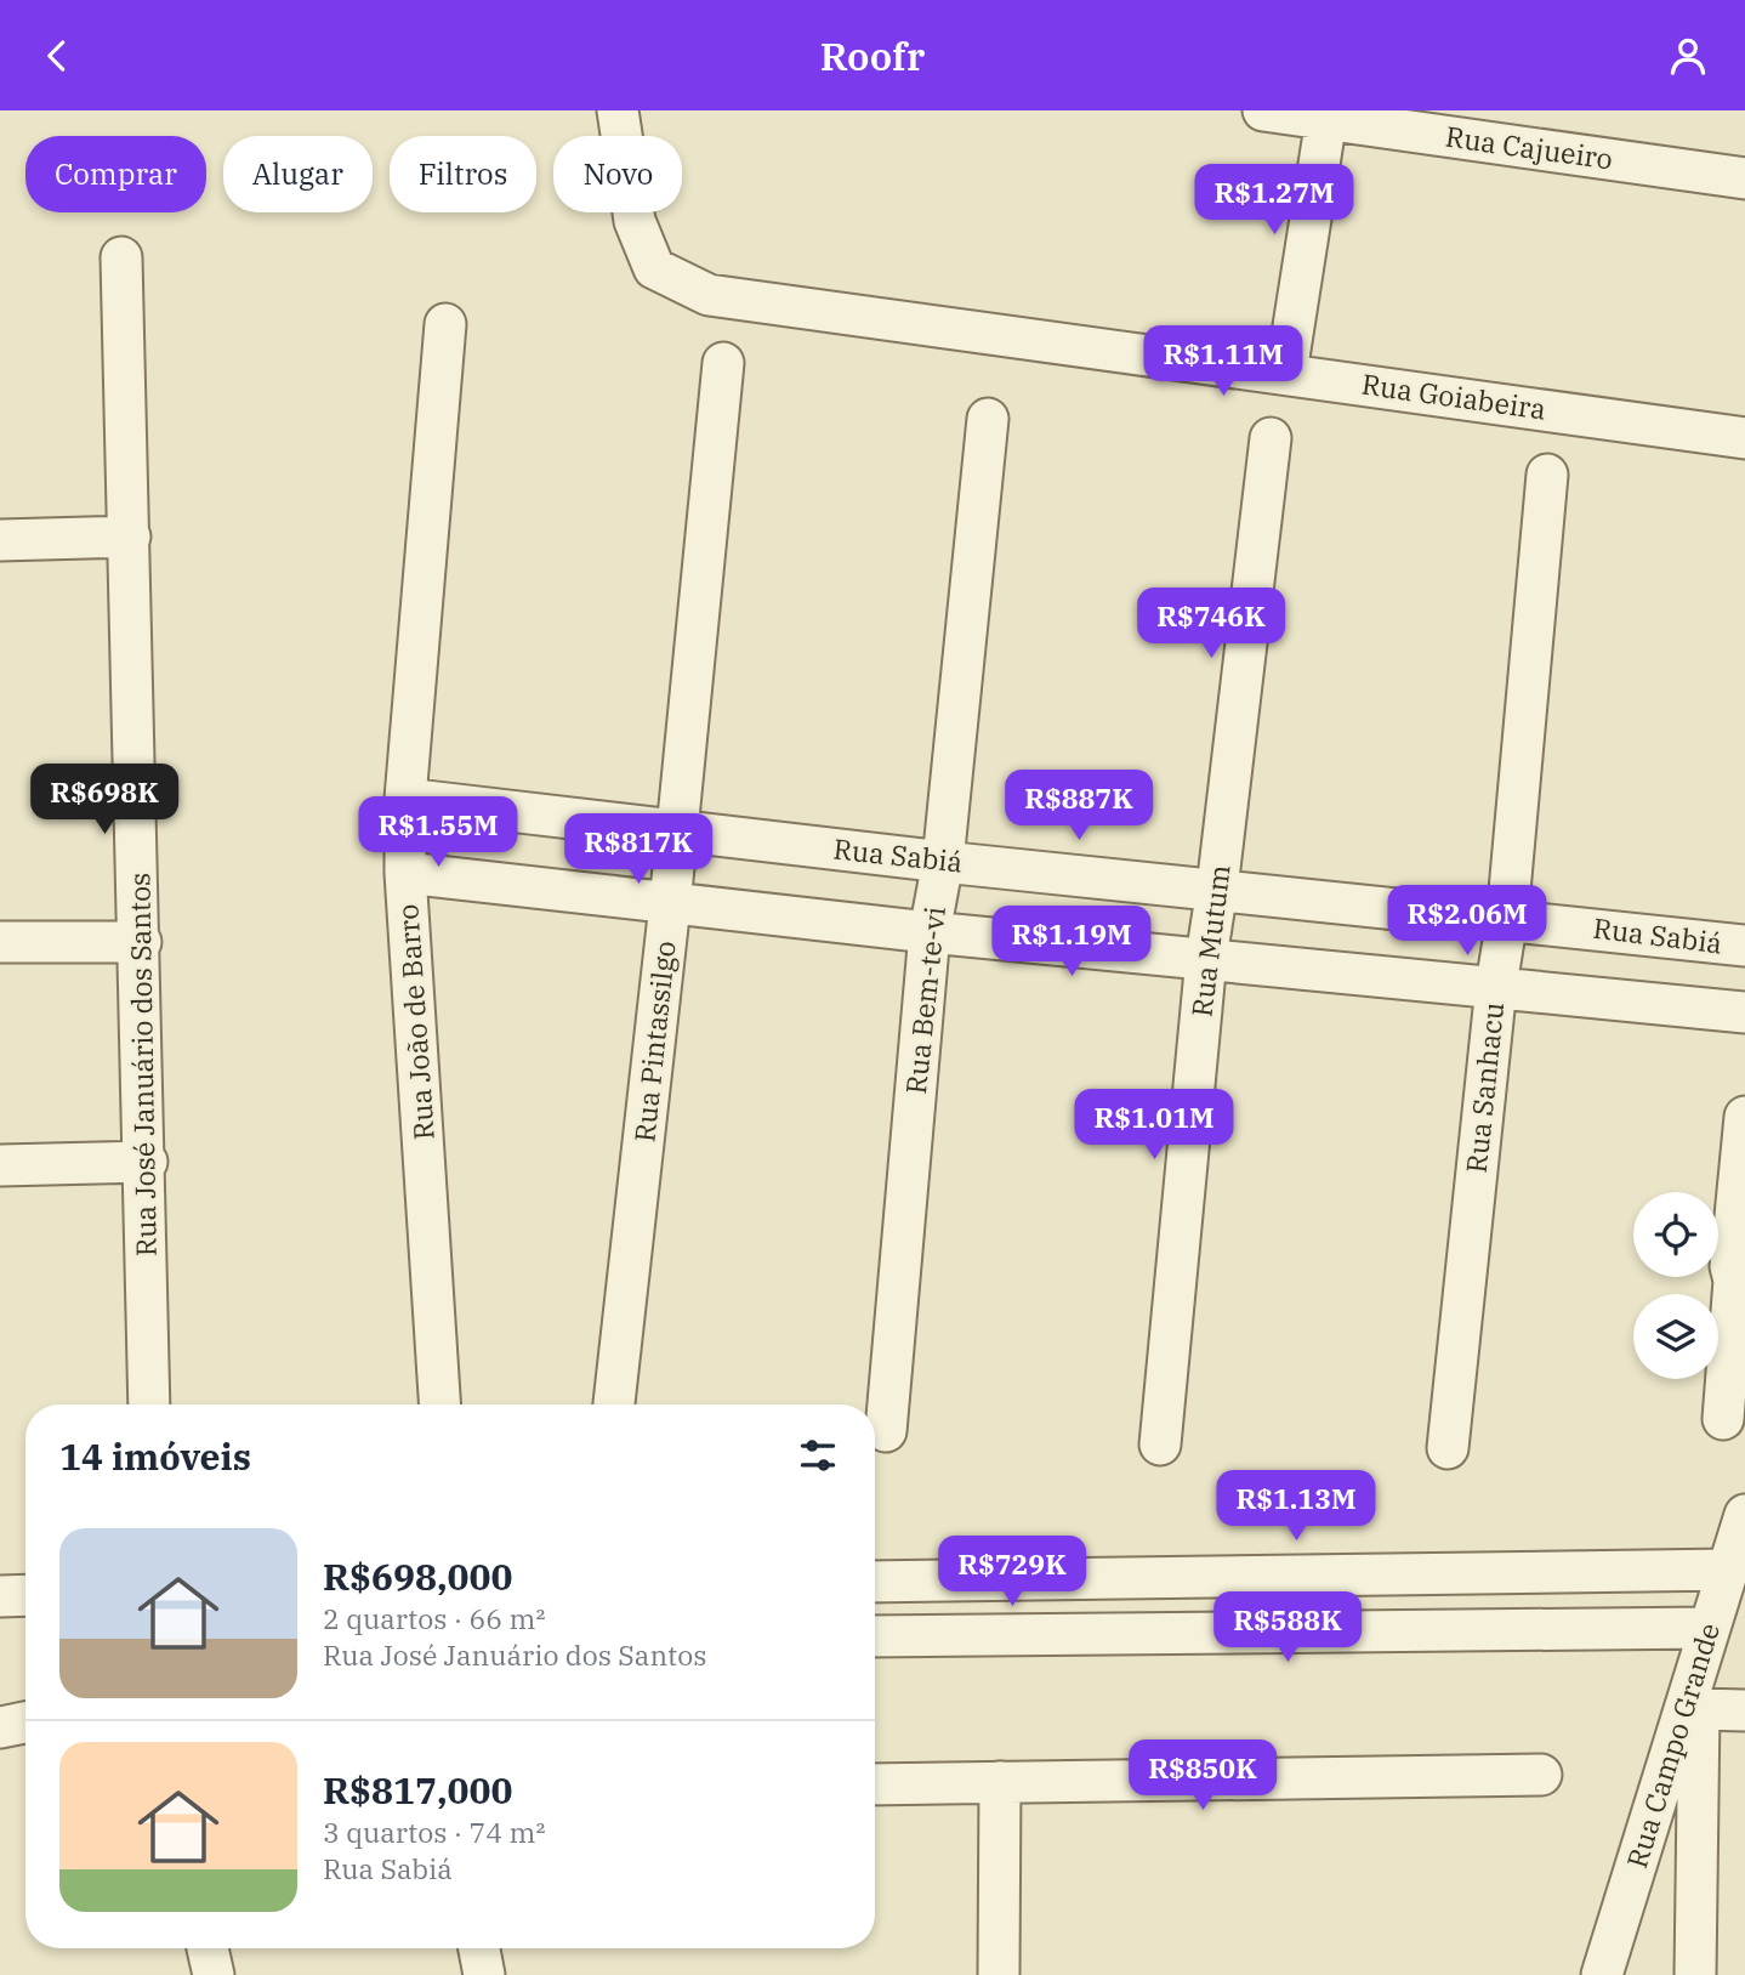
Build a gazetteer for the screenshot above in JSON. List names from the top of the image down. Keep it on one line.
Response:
{"streets":{"street":["Rua Cajueiro","Rua Goiabeira","Rua Sabiá","Rua Mutum","Rua Bem-te-vi","Rua João de Barro","Rua Pintassilgo","Rua José Januário dos Santos","Rua Sanhacu","Rua Campo Grande"]},"crossings":[["Rua Sabiá","Rua Mutum"],["Rua Sabiá","Rua Bem-te-vi"],["Rua Sabiá","Rua João de Barro"],["Rua Sabiá","Rua Pintassilgo"],["Rua Sabiá","Rua Sanhacu"]],"page":{"header":"Roofr","chip":["Comprar","Alugar","Filtros","Novo"],"price":["R$1.27M","R$1.11M","R$746K","R$698K","R$887K","R$1.55M","R$817K","R$2.06M","R$1.19M","R$1.01M","R$1.13M","R$729K","R$588K","R$850K"],"heading":"14 imóveis","list":[{"name":"R$698,000","note":"2 quartos · 66 m² · Rua José Januário dos Santos"},{"name":"R$817,000","note":"3 quartos · 74 m² · Rua Sabiá"}]}}
